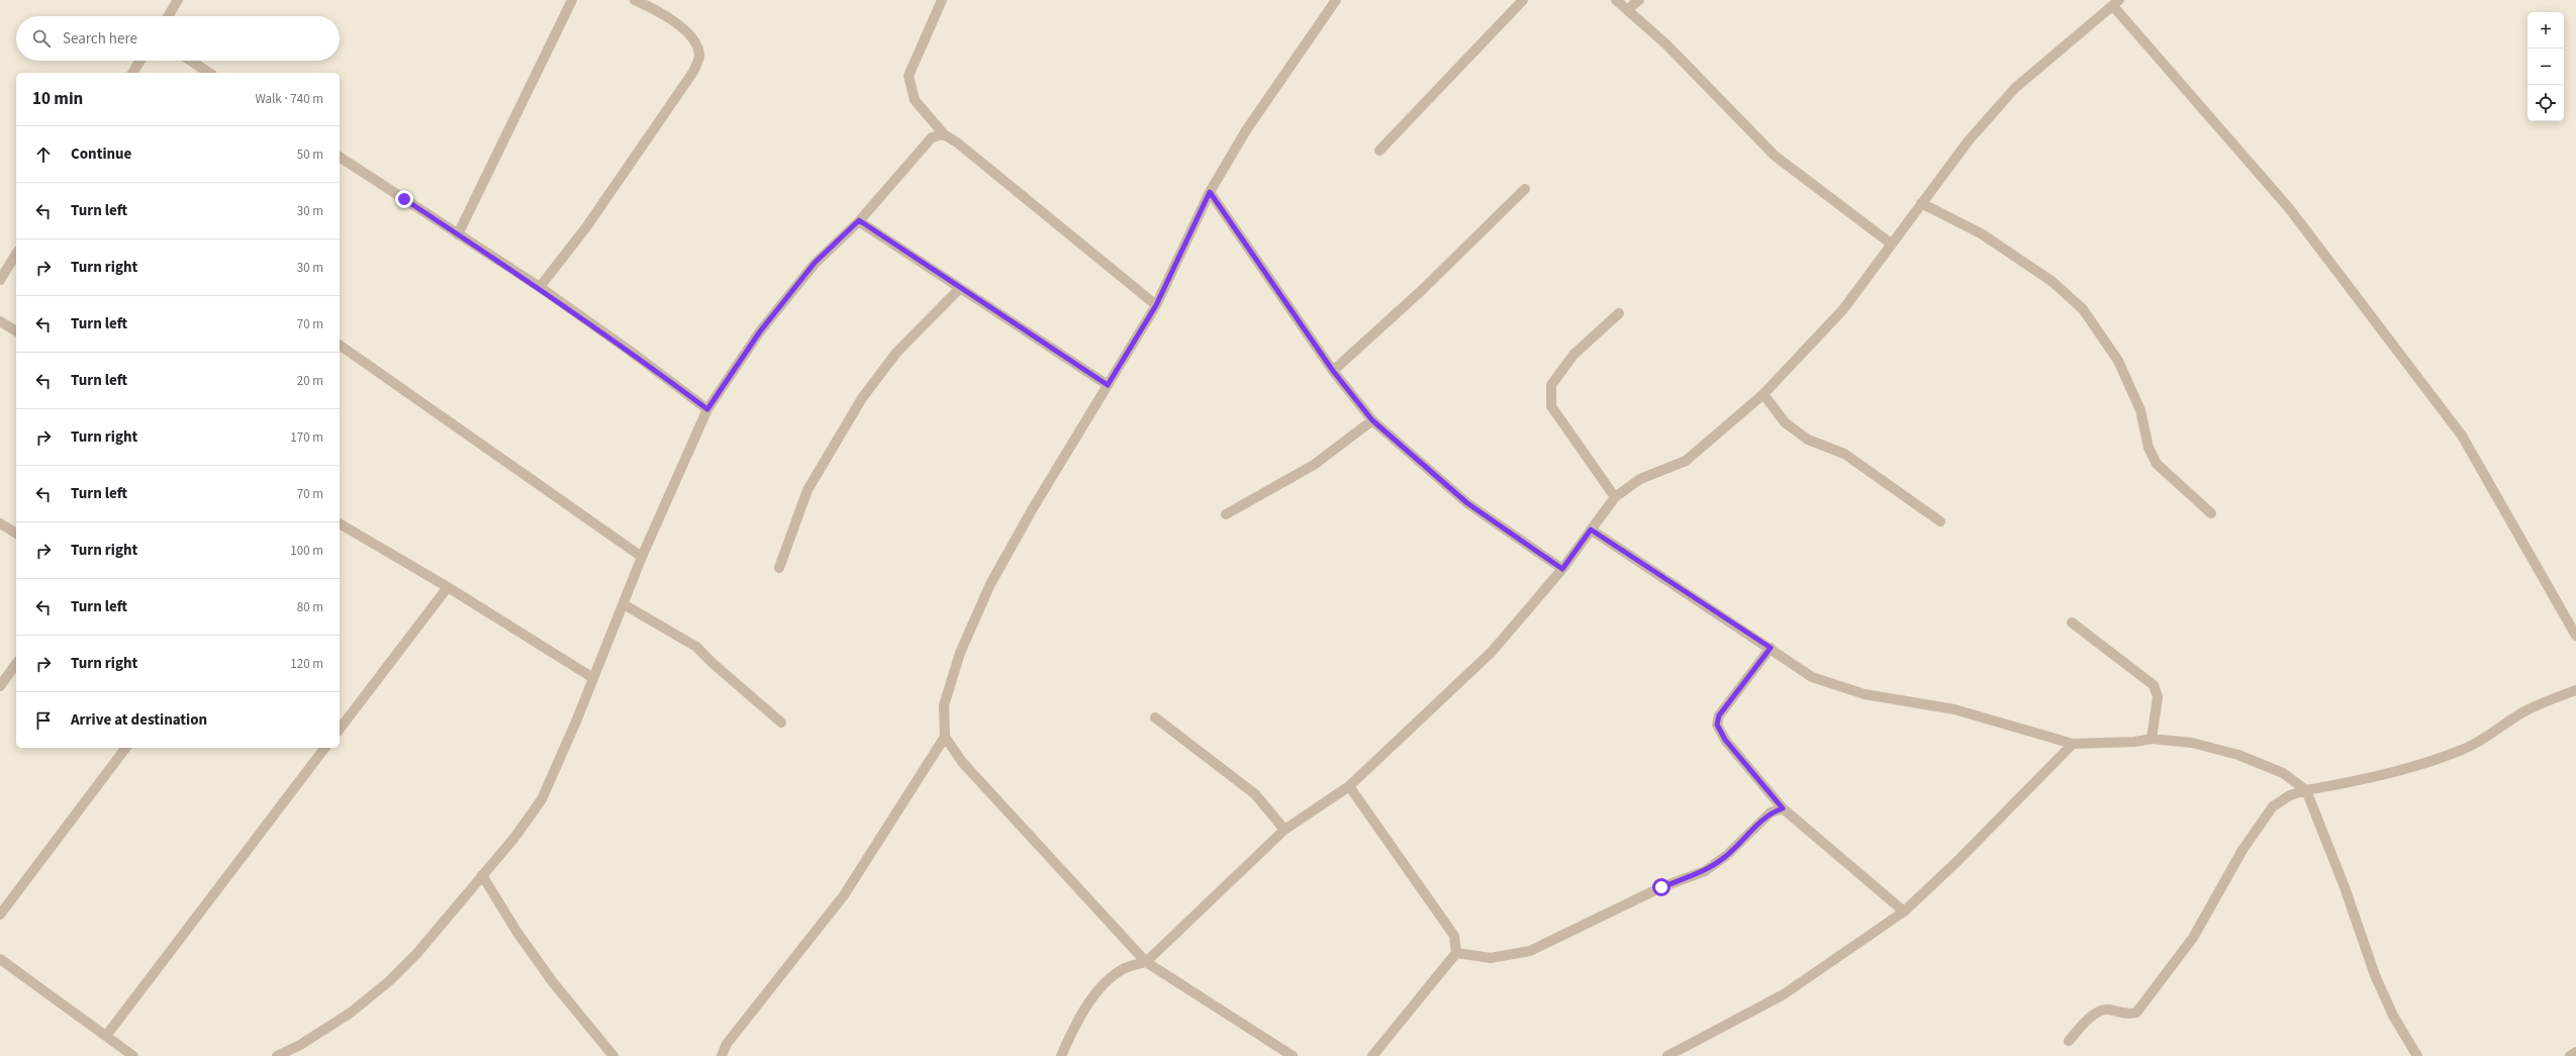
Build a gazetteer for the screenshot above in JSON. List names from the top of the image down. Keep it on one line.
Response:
{"page":{"map_buttons":["+","−"],"search":"Search here","heading":["10 min","Walk · 740 m"],"list":[["Continue","50 m"],["Turn left","30 m"],["Turn right","30 m"],["Turn left","70 m"],["Turn left","20 m"],["Turn right","170 m"],["Turn left","70 m"],["Turn right","100 m"],["Turn left","80 m"],["Turn right","120 m"],"Arrive at destination"]}}
